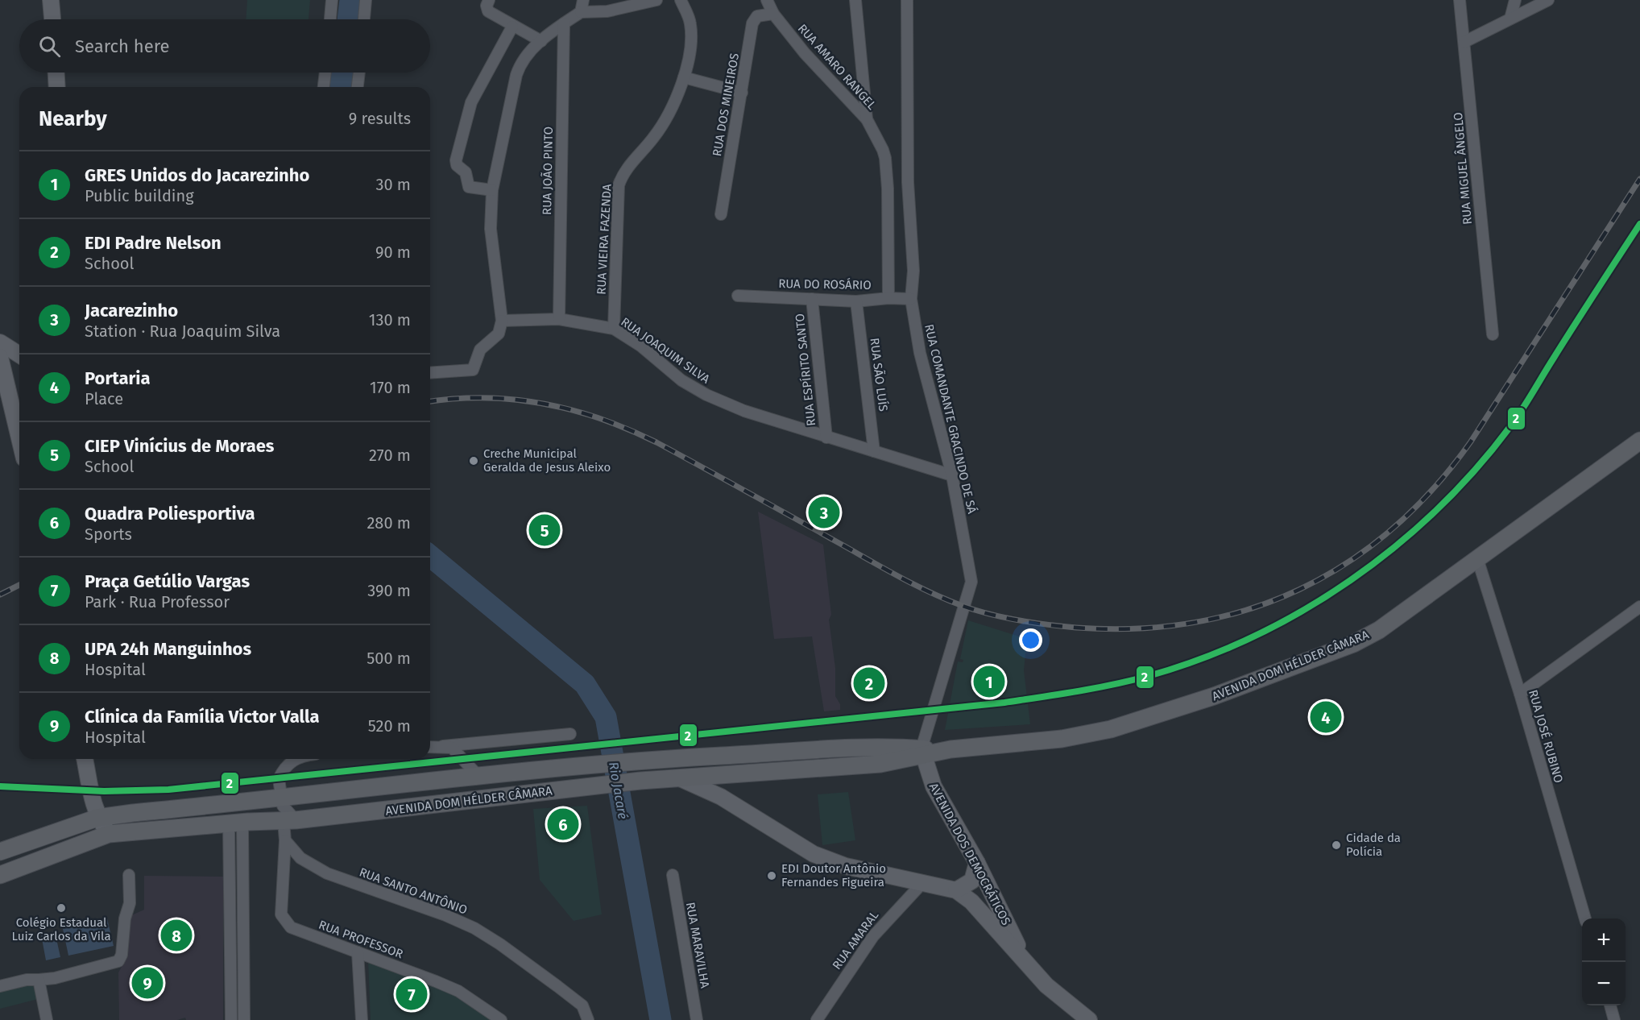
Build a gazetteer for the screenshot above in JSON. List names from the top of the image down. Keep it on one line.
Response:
{"streets":{"main road":["AVENIDA DOM HÉLDER CÂMARA"],"street":["RUA AMARO RANGEL","RUA DOS MINEIROS","RUA MIGUEL ÂNGELO","RUA JOÃO PINTO","RUA VIEIRA FAZENDA","RUA DO ROSÁRIO","RUA JOAQUIM SILVA","RUA ESPÍRITO SANTO","RUA SÃO LUÍS","RUA COMANDANTE GRACINDO DE SÁ","RUA JOSÉ RUBINO","AVENIDA DOS DEMOCRÁTICOS","RUA SANTO ANTÔNIO","RUA PROFESSOR","RUA AMARAL","RUA MARAVILHA"]},"crossings":[["RUA AMARO RANGEL","RUA DOS MINEIROS"],["RUA AMARO RANGEL","RUA DO ROSÁRIO"],["RUA JOÃO PINTO","RUA JOAQUIM SILVA"],["RUA VIEIRA FAZENDA","RUA JOAQUIM SILVA"],["RUA DO ROSÁRIO","RUA ESPÍRITO SANTO"],["RUA DO ROSÁRIO","RUA SÃO LUÍS"],["RUA DO ROSÁRIO","RUA COMANDANTE GRACINDO DE SÁ"],["RUA JOAQUIM SILVA","RUA ESPÍRITO SANTO"],["RUA JOAQUIM SILVA","RUA SÃO LUÍS"],["RUA JOAQUIM SILVA","RUA COMANDANTE GRACINDO DE SÁ"],["RUA COMANDANTE GRACINDO DE SÁ","AVENIDA DOM HÉLDER CÂMARA"],["RUA COMANDANTE GRACINDO DE SÁ","AVENIDA DOS DEMOCRÁTICOS"],["AVENIDA DOM HÉLDER CÂMARA","RUA JOSÉ RUBINO"],["AVENIDA DOM HÉLDER CÂMARA","AVENIDA DOS DEMOCRÁTICOS"],["AVENIDA DOS DEMOCRÁTICOS","RUA AMARAL"],["RUA SANTO ANTÔNIO","RUA PROFESSOR"]],"water":["Rio Jacaré"],"places":["Creche Municipal Geralda de Jesus Aleixo","Cidade da Polícia","EDI Doutor Antônio Fernandes Figueira","Colégio Estadual Luiz Carlos da Vila"],"lines":["transit line 2"],"page":{"search":"Search here","heading":["Nearby","9 results"],"list":[{"mark":"1","name":"GRES Unidos do Jacarezinho","note":"Public building","value":"30 m"},{"mark":"2","name":"EDI Padre Nelson","note":"School","value":"90 m"},{"mark":"3","name":"Jacarezinho","note":"Station · Rua Joaquim Silva","value":"130 m"},{"mark":"4","name":"Portaria","note":"Place","value":"170 m"},{"mark":"5","name":"CIEP Vinícius de Moraes","note":"School","value":"270 m"},{"mark":"6","name":"Quadra Poliesportiva","note":"Sports","value":"280 m"},{"mark":"7","name":"Praça Getúlio Vargas","note":"Park · Rua Professor","value":"390 m"},{"mark":"8","name":"UPA 24h Manguinhos","note":"Hospital","value":"500 m"},{"mark":"9","name":"Clínica da Família Victor Valla","note":"Hospital","value":"520 m"}],"pins":["3","5","1","2","4","6","8","9","7"],"map_buttons":["+","−"]}}
